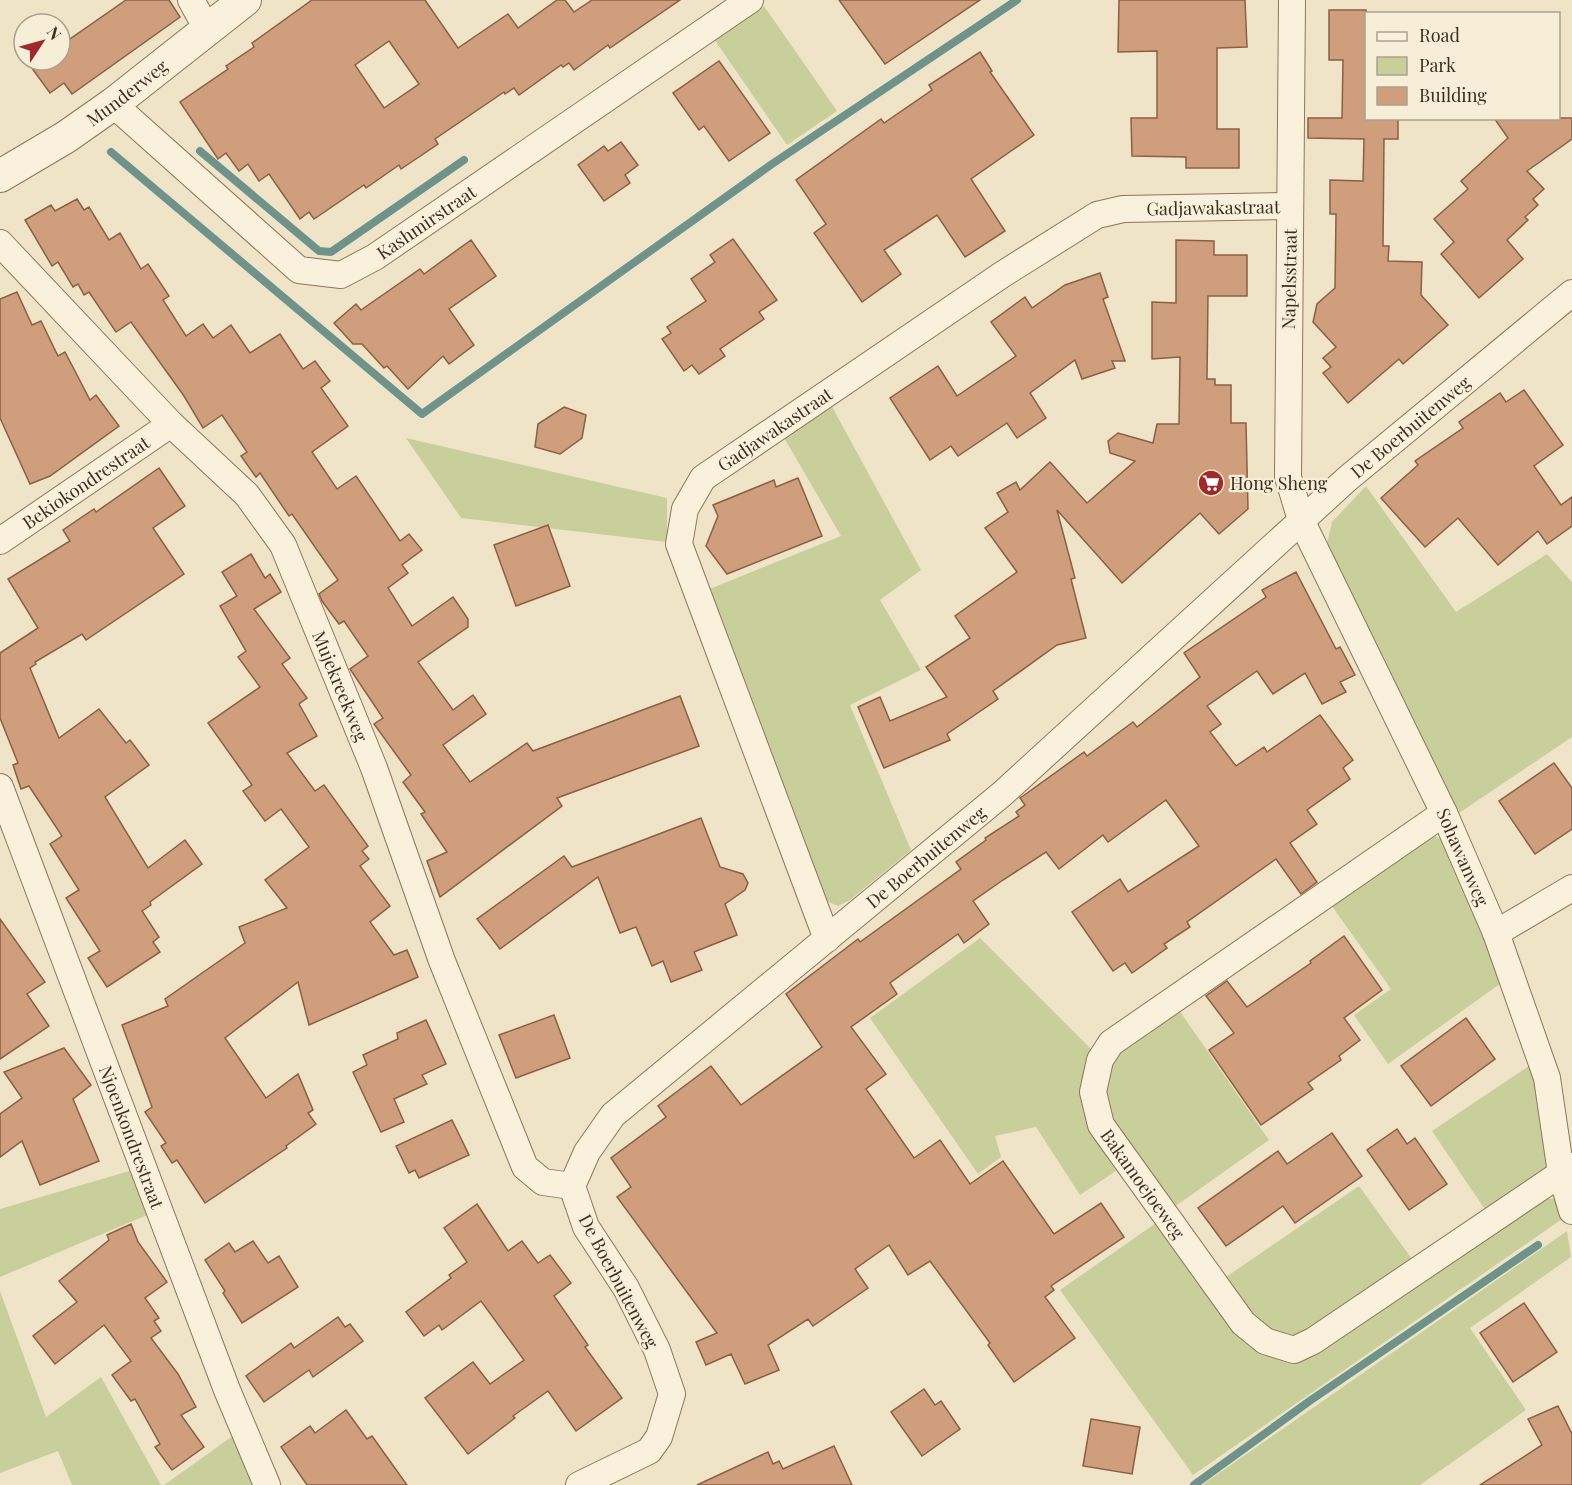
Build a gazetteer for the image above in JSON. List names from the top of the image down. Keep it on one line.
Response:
{"streets":{"street":["Munderweg","Gadjawakastraat","Kashmirstraat","Napelsstraat","De Boerbuitenweg","Bekiokondrestraat","Mujekreekweg","Sohawanweg","Njoenkondrestraat","Bakamoejoeweg"]},"crossings":[["Munderweg","Kashmirstraat"],["Gadjawakastraat","Napelsstraat"],["Gadjawakastraat","De Boerbuitenweg"],["Napelsstraat","De Boerbuitenweg"],["Napelsstraat","Sohawanweg"],["De Boerbuitenweg","Mujekreekweg"],["De Boerbuitenweg","Sohawanweg"],["Bekiokondrestraat","Mujekreekweg"],["Sohawanweg","Bakamoejoeweg"]],"places":{"supermarket":["Hong Sheng"]},"legend":["Road","Park","Building"],"north":"top right"}
